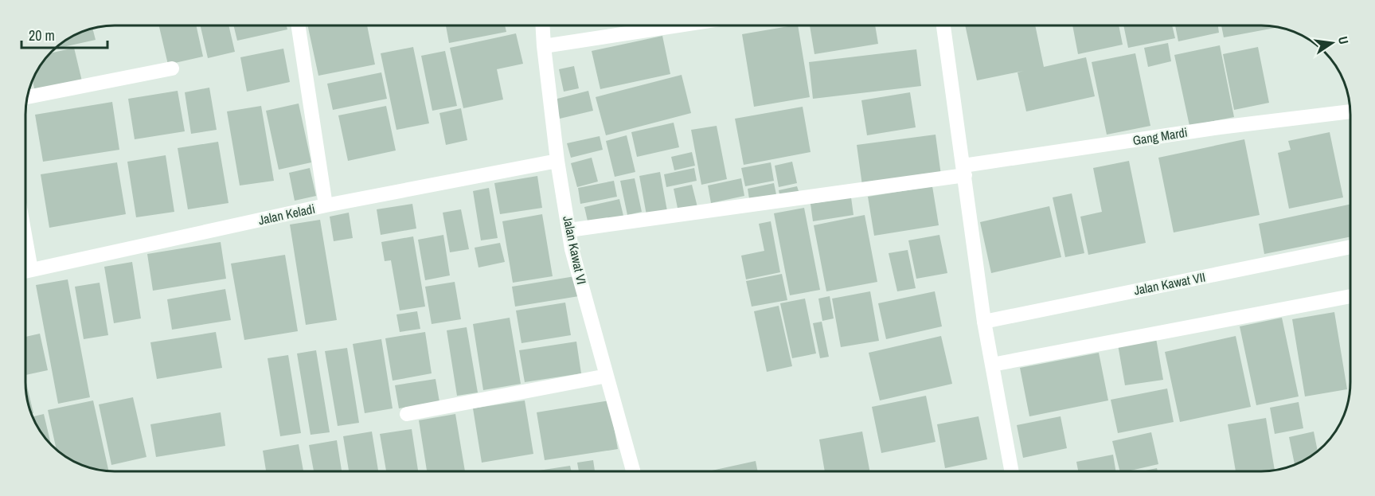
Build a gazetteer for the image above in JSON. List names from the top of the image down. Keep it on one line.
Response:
{"streets":{"street":["Gang Mardi","Jalan Keladi","Jalan Kawat VI","Jalan Kawat VII"]},"crossings":[["Gang Mardi","Jalan Kawat VI"],["Jalan Keladi","Jalan Kawat VI"]],"scale_bar":"20 m","north":"right"}
